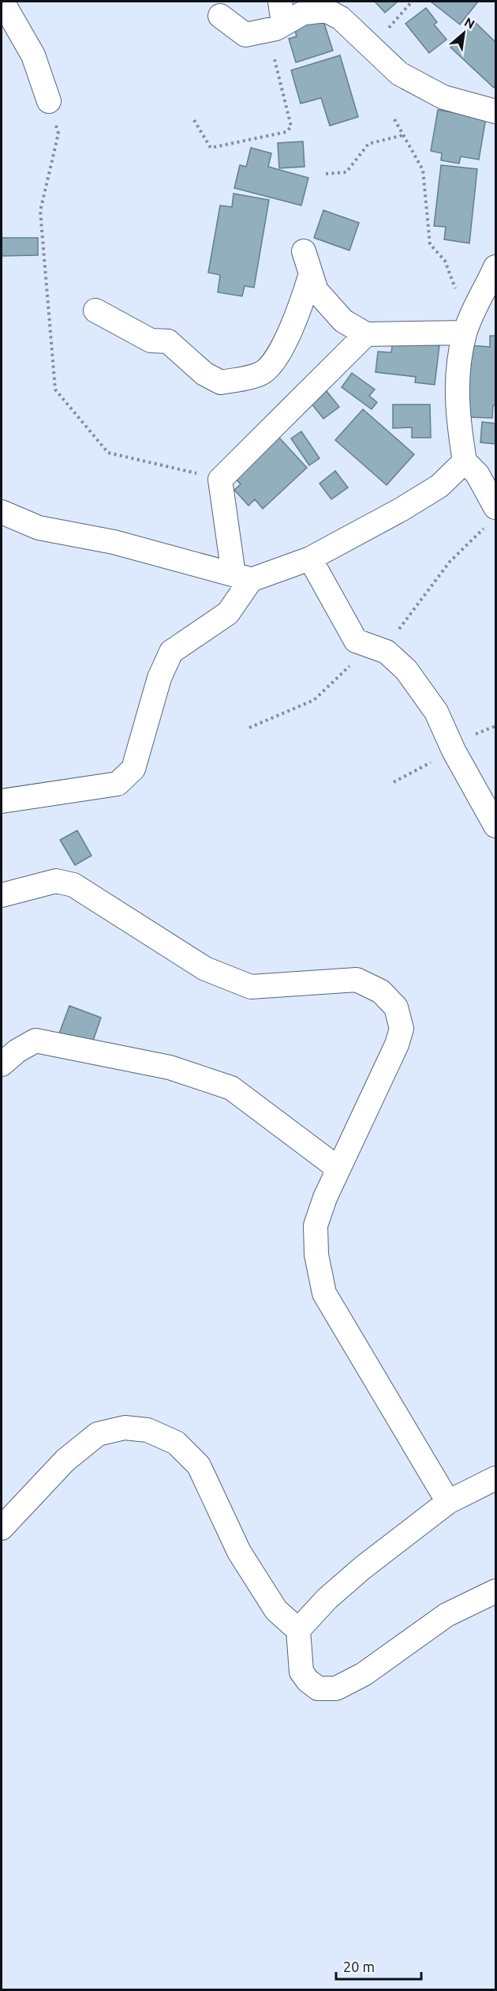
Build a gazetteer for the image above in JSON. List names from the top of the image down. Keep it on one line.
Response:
{"scale_bar":"20 m","north":"top right"}
